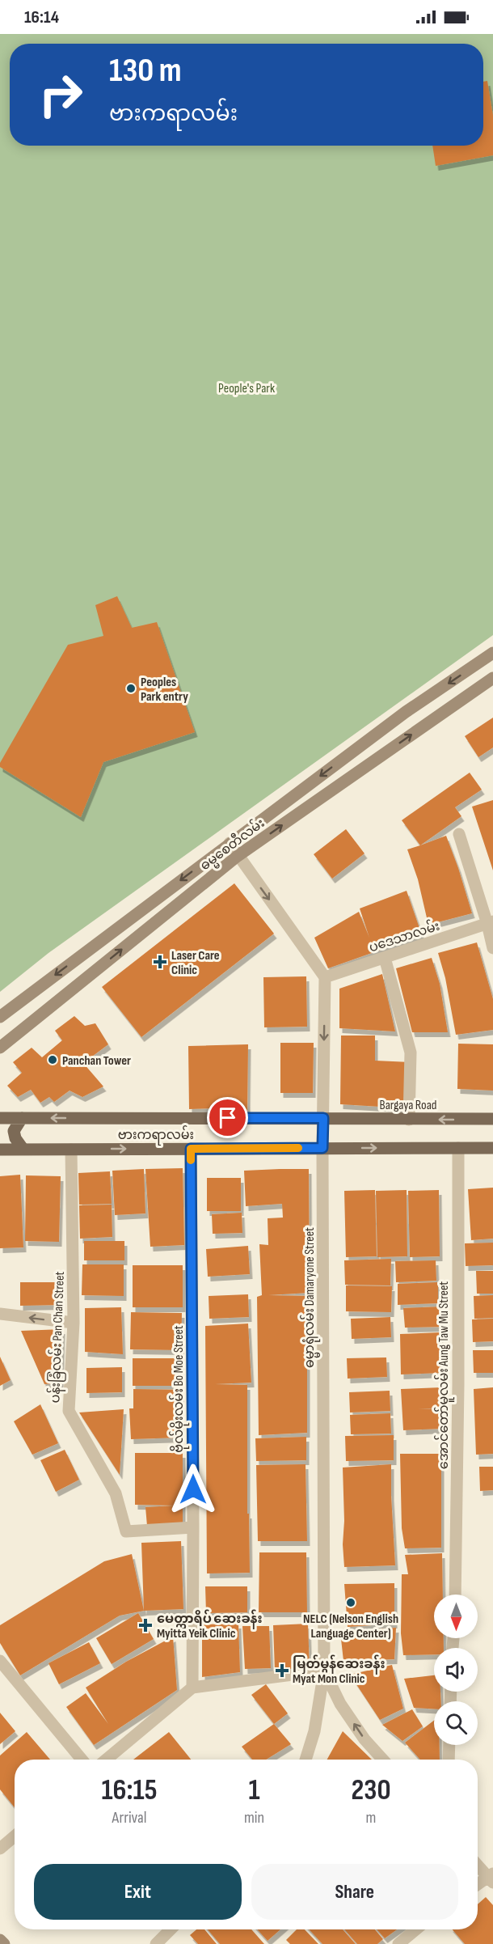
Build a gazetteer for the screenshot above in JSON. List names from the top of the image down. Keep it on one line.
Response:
{"streets":{"main road":["ဓမ္မစေတီလမ်း","Bargaya Road","ဗားကရာလမ်း"],"street":["ပဒေသာလမ်း","ဓမ္မာရုံလမ်း Damaryone Street","ပန်းခြံလမ်း Pan Chan Street","အောင်တော်မူလမ်း Aung Taw Mu Street","ဗိုလ်မိုးလမ်း Bo Moe Street"]},"crossings":[["ပဒေသာလမ်း","ဓမ္မာရုံလမ်း Damaryone Street"],["Bargaya Road","ဗားကရာလမ်း"],["Bargaya Road","ဓမ္မာရုံလမ်း Damaryone Street"],["ဗားကရာလမ်း","ဓမ္မာရုံလမ်း Damaryone Street"],["ဗားကရာလမ်း","ပန်းခြံလမ်း Pan Chan Street"],["ဗားကရာလမ်း","အောင်တော်မူလမ်း Aung Taw Mu Street"],["ဗားကရာလမ်း","ဗိုလ်မိုးလမ်း Bo Moe Street"],["ပန်းခြံလမ်း Pan Chan Street","ဗိုလ်မိုးလမ်း Bo Moe Street"]],"one_way":["Bargaya Road"],"parks":["People's Park"],"places":{"other":["Peoples Park entry","Panchan Tower","NELC (Nelson English Language Center)"],"health":["Laser Care Clinic","မေတ္တာရိပ် ဆေးခန်း Myitta Yeik Clinic","မြတ်မွန်ဆေးခန်း Myat Mon Clinic"]},"north":"bottom","page":{"status":"16:14","turn":["130 m","ဗားကရာလမ်း"],"eta":["16:15","Arrival","1","min","230","m"],"buttons":["Exit","Share"]}}
